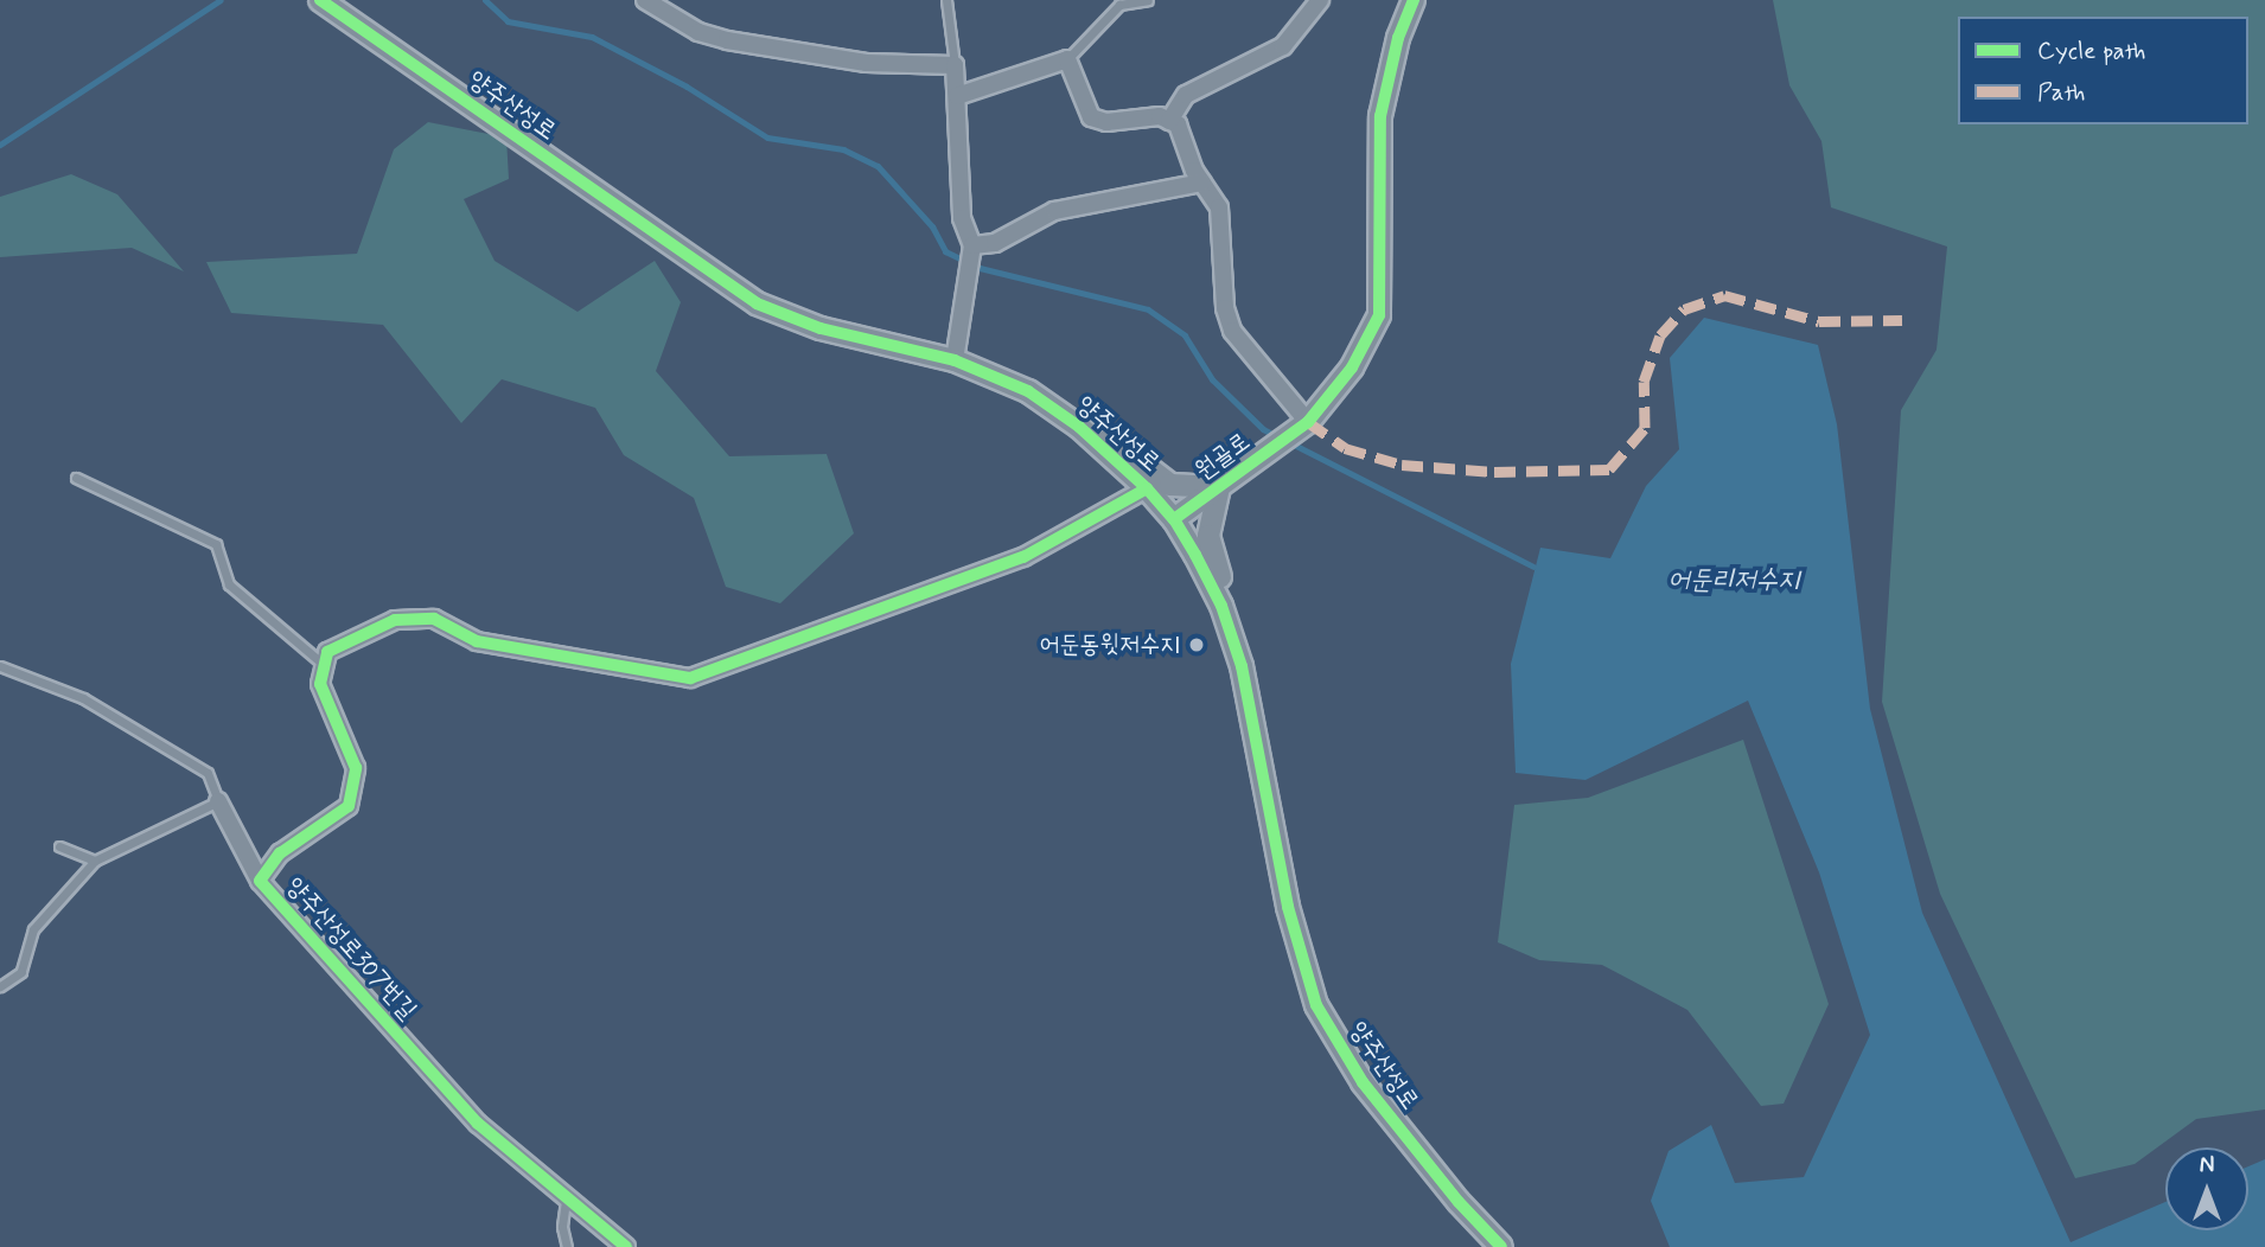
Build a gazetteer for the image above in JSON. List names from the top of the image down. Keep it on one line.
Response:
{"streets":{"street":["양주산성로","원골로","양주산성로307번길"]},"crossings":[["양주산성로","원골로"]],"water":["어둔리저수지"],"places":["어둔동윗저수지"],"legend":["Cycle path","Path"],"north":"top"}
